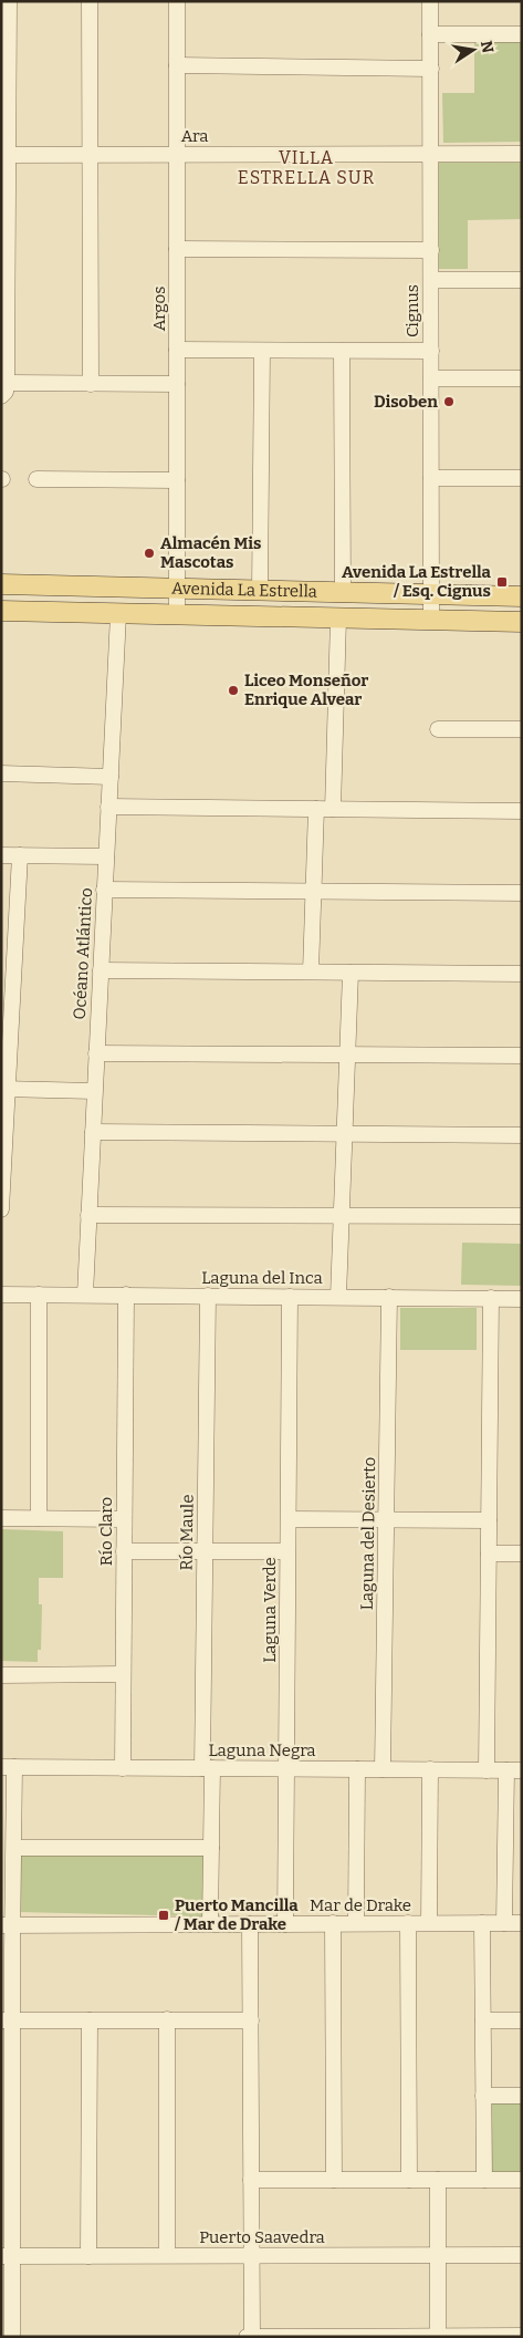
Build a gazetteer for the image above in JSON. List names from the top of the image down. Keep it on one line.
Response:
{"streets":{"main road":["Avenida La Estrella"],"street":["Ara","Argos","Cignus","Océano Atlántico","Laguna del Inca","Río Claro","Río Maule","Laguna del Desierto","Laguna Verde","Laguna Negra","Mar de Drake","Puerto Saavedra"]},"crossings":[["Ara","Argos"],["Ara","Cignus"],["Argos","Avenida La Estrella"],["Cignus","Avenida La Estrella"],["Avenida La Estrella","Océano Atlántico"],["Océano Atlántico","Laguna del Inca"],["Laguna del Inca","Río Claro"],["Laguna del Inca","Río Maule"],["Laguna del Inca","Laguna del Desierto"],["Laguna del Inca","Laguna Verde"],["Río Claro","Laguna Negra"],["Río Maule","Laguna Negra"],["Río Maule","Mar de Drake"],["Laguna del Desierto","Laguna Negra"],["Laguna Verde","Laguna Negra"],["Laguna Verde","Mar de Drake"]],"districts":["VILLA ESTRELLA SUR"],"places":{"other":["Disoben","Almacén Mis Mascotas","Liceo Monseñor Enrique Alvear"],"transit":["Avenida La Estrella / Esq. Cignus","Puerto Mancilla / Mar de Drake"]},"north":"right"}
